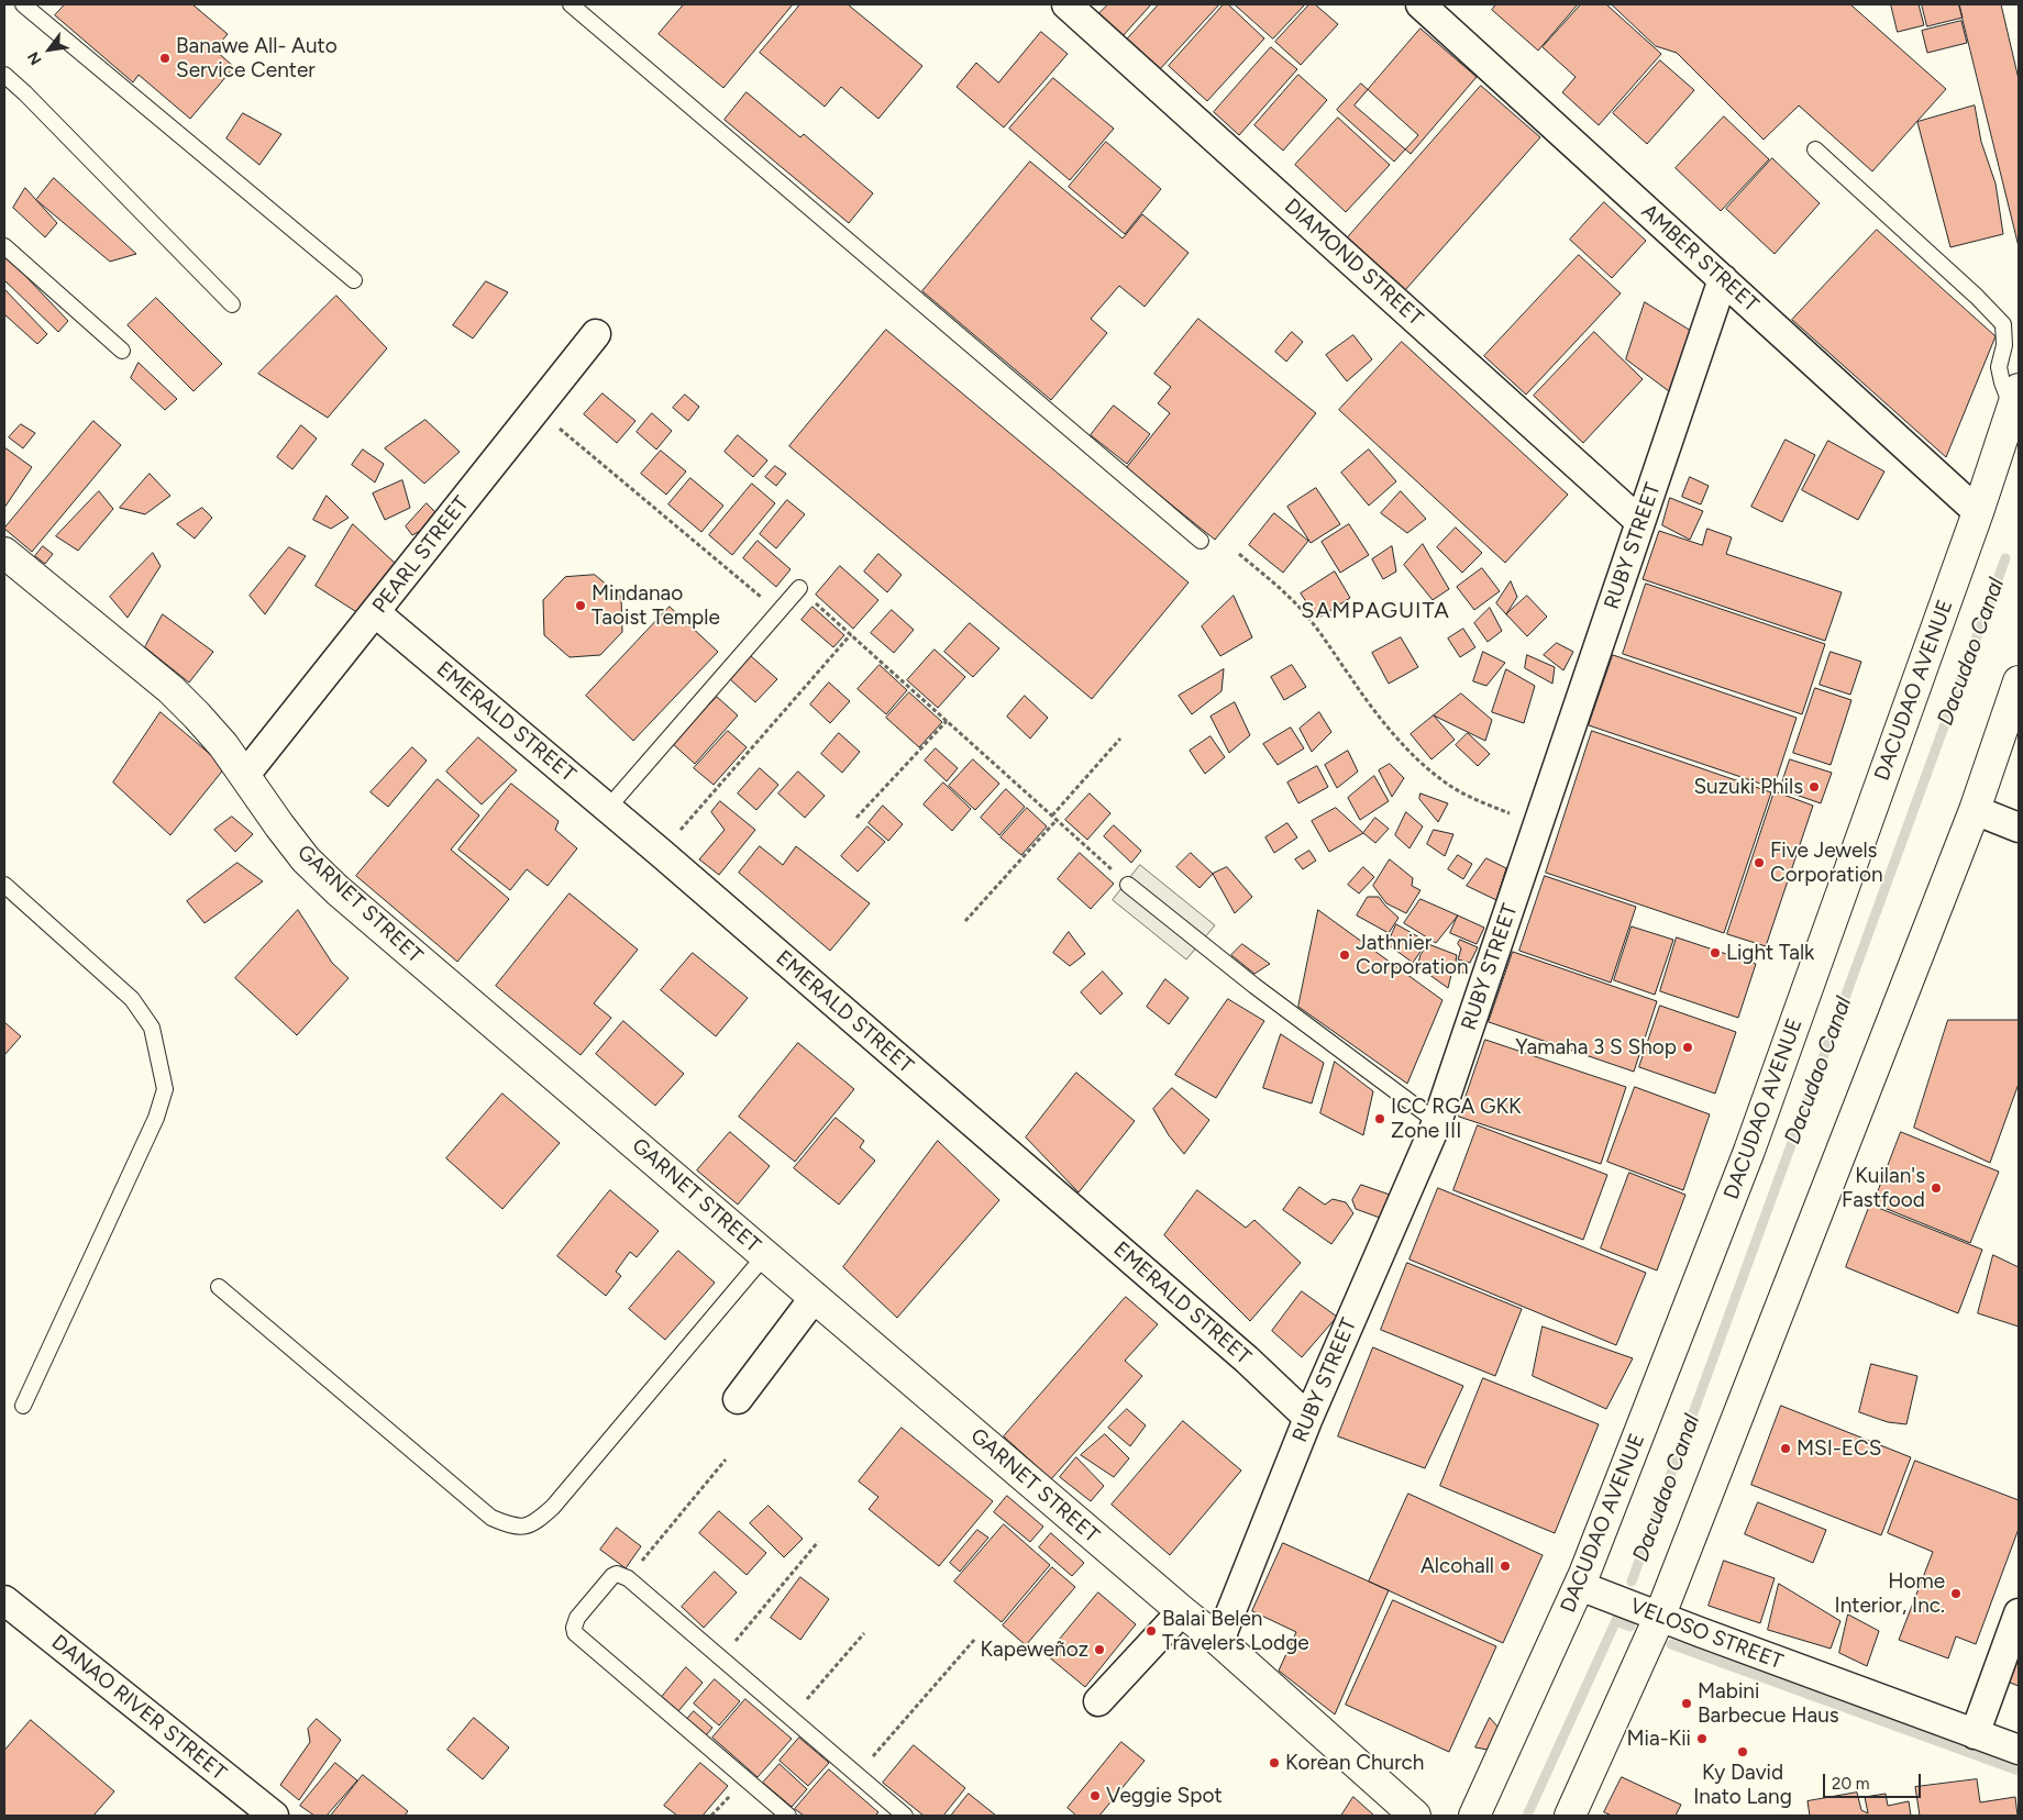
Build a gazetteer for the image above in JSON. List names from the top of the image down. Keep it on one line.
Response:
{"streets":{"main road":["DACUDAO AVENUE","GARNET STREET"],"street":["AMBER STREET","DIAMOND STREET","RUBY STREET","PEARL STREET","EMERALD STREET","VELOSO STREET","DANAO RIVER STREET"]},"crossings":[["AMBER STREET","RUBY STREET"],["AMBER STREET","DACUDAO AVENUE"],["DIAMOND STREET","RUBY STREET"],["RUBY STREET","EMERALD STREET"],["RUBY STREET","GARNET STREET"],["PEARL STREET","EMERALD STREET"],["PEARL STREET","GARNET STREET"],["DACUDAO AVENUE","VELOSO STREET"]],"districts":["SAMPAGUITA"],"water":["Dacudao Canal"],"places":["Banawe All- Auto Service Center","Mindanao Taoist Temple","Suzuki Phils","Five Jewels Corporation","Light Talk","Jathnier Corporation","Yamaha 3 S Shop","ICC RGA GKK Zone III","Kuilan's Fastfood","MSI-ECS","Alcohall","Home Interior, Inc.","Balai Belen Travelers Lodge","Kapeweñoz","Mabini Barbecue Haus","Mia-Kii","Ky David Inato Lang","Korean Church","Veggie Spot"],"scale_bar":"20 m","north":"bottom left"}
